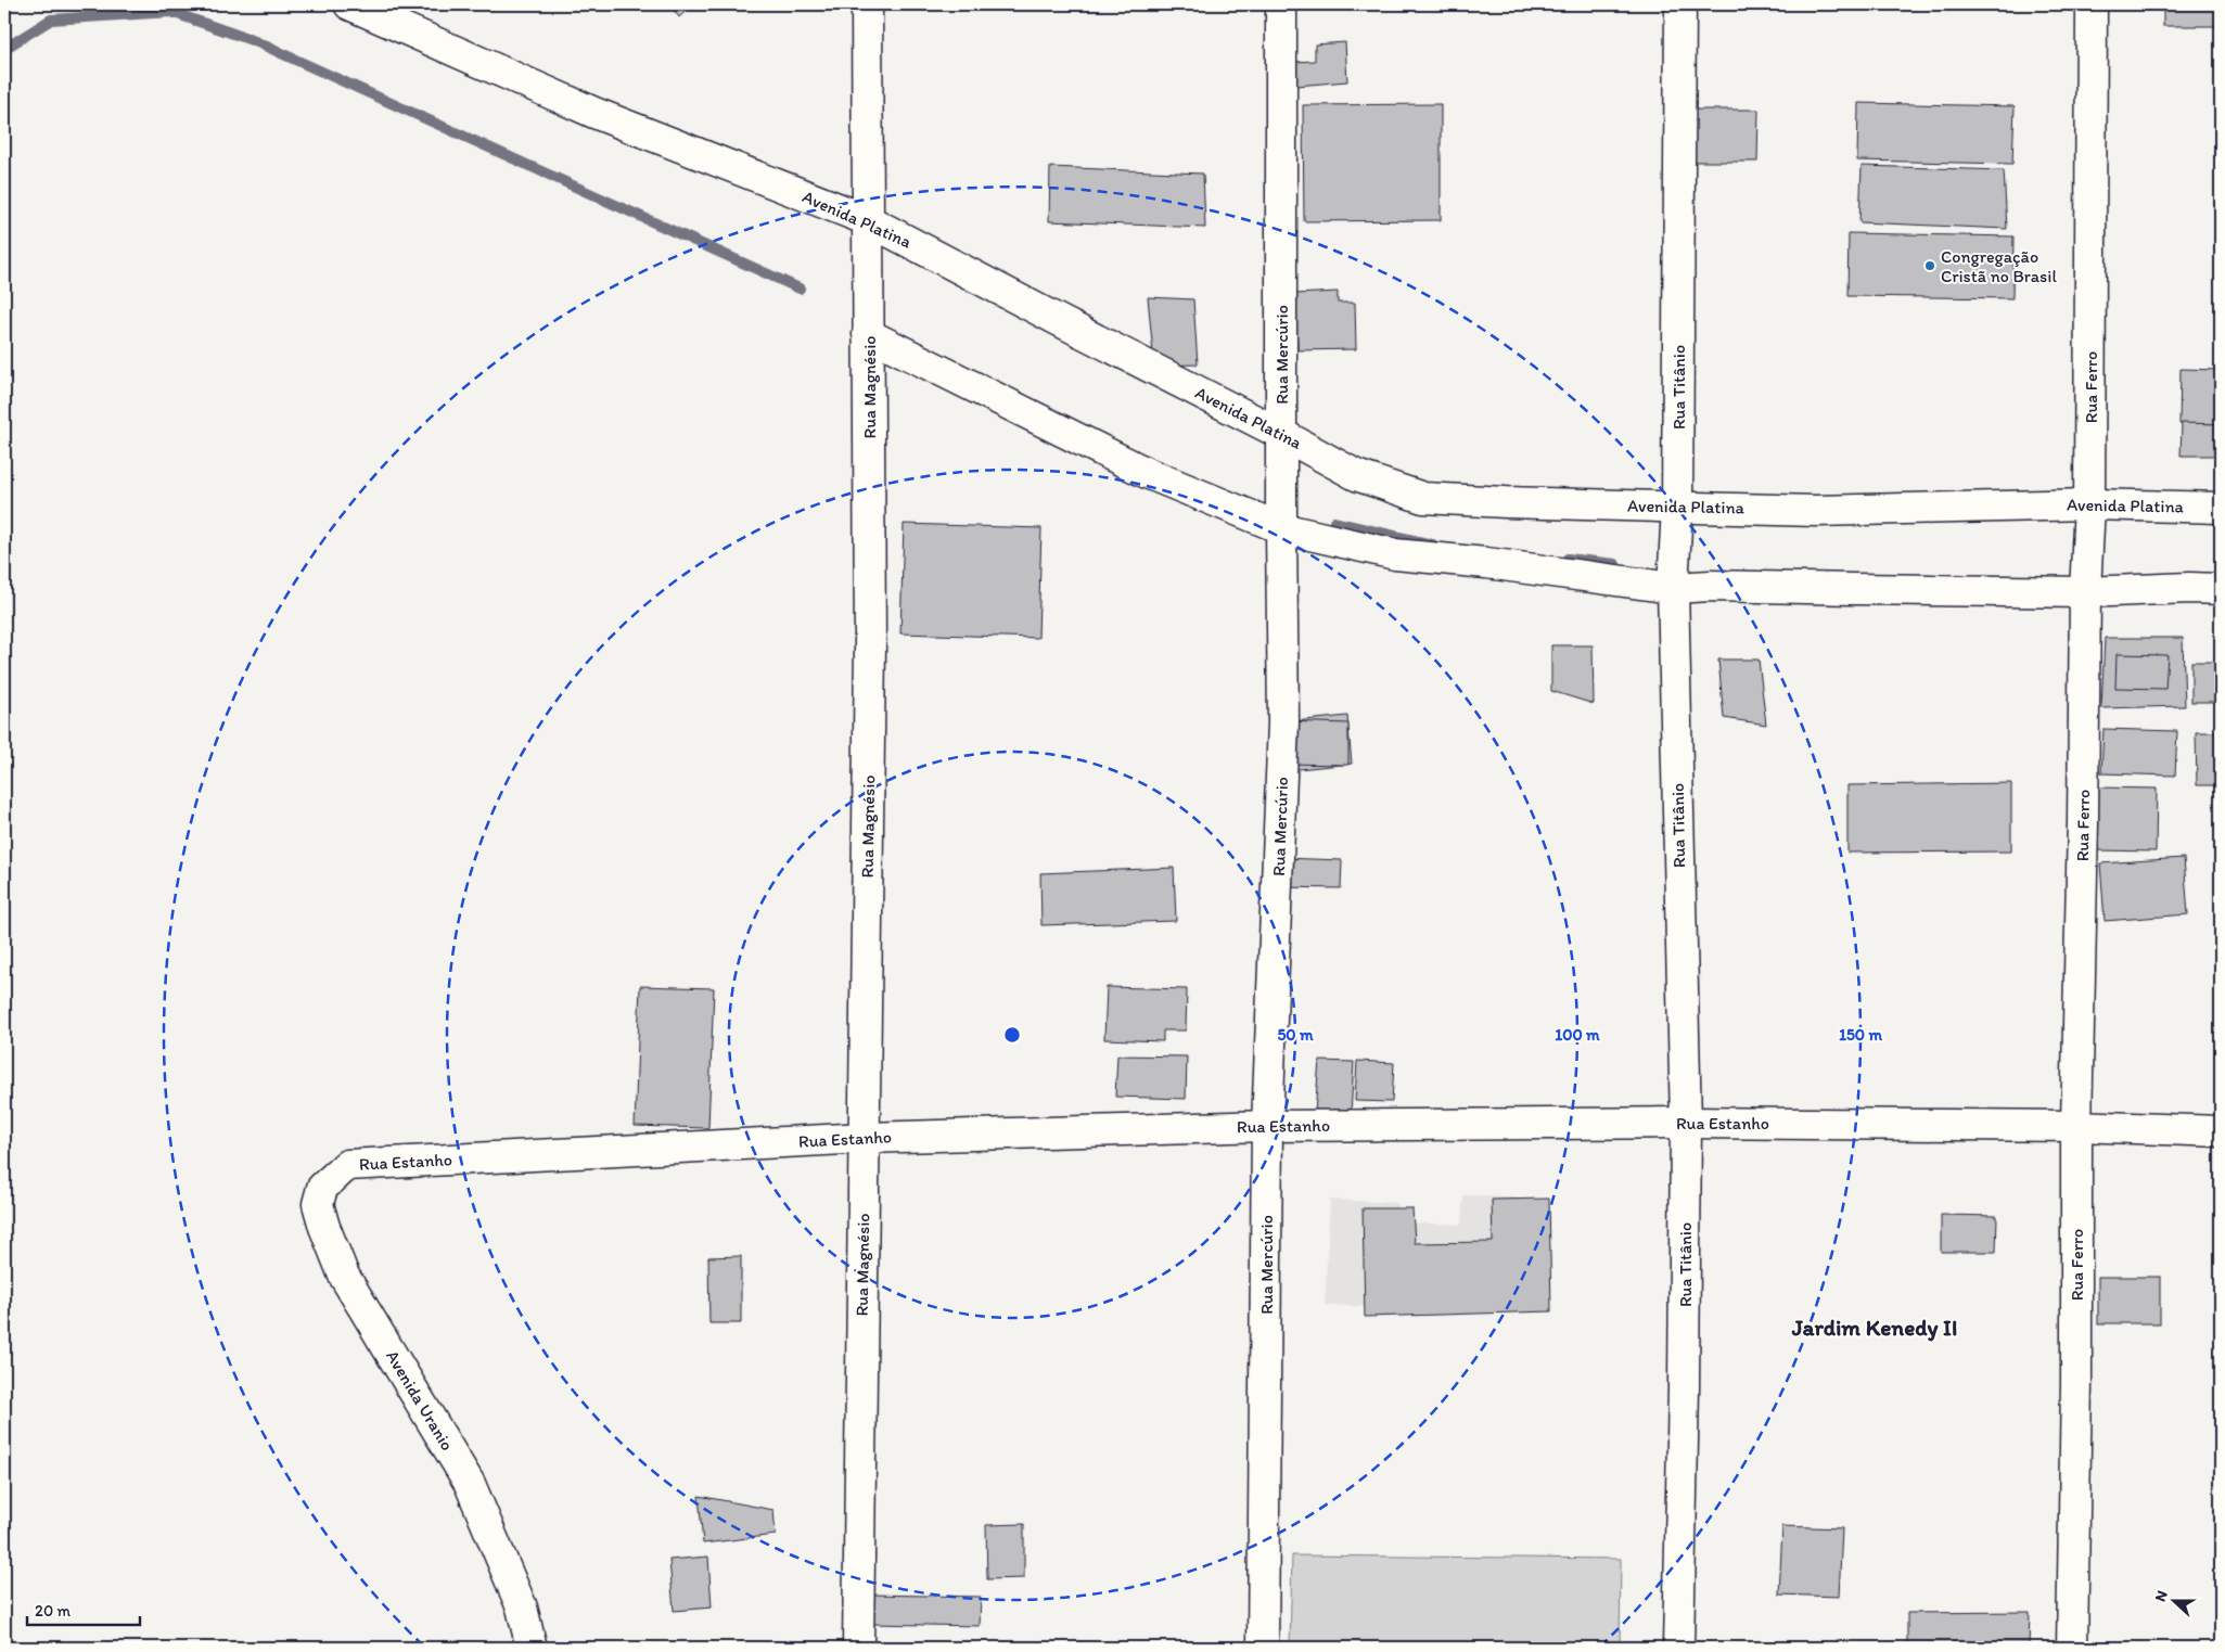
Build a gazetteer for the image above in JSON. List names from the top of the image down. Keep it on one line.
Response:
{"streets":{"street":["Avenida Platina","Rua Mercúrio","Rua Magnésio","Rua Titânio","Rua Ferro","Rua Estanho","Avenida Uranio"]},"crossings":[["Avenida Platina","Rua Mercúrio"],["Avenida Platina","Rua Magnésio"],["Avenida Platina","Rua Titânio"],["Avenida Platina","Rua Ferro"],["Rua Mercúrio","Rua Estanho"],["Rua Magnésio","Rua Estanho"],["Rua Titânio","Rua Estanho"],["Rua Ferro","Rua Estanho"],["Rua Estanho","Avenida Uranio"]],"districts":["Jardim Kenedy II"],"places":["Congregação Cristã no Brasil"],"scale_bar":"20 m","north":"left","rings":["50 m","100 m","150 m"]}
